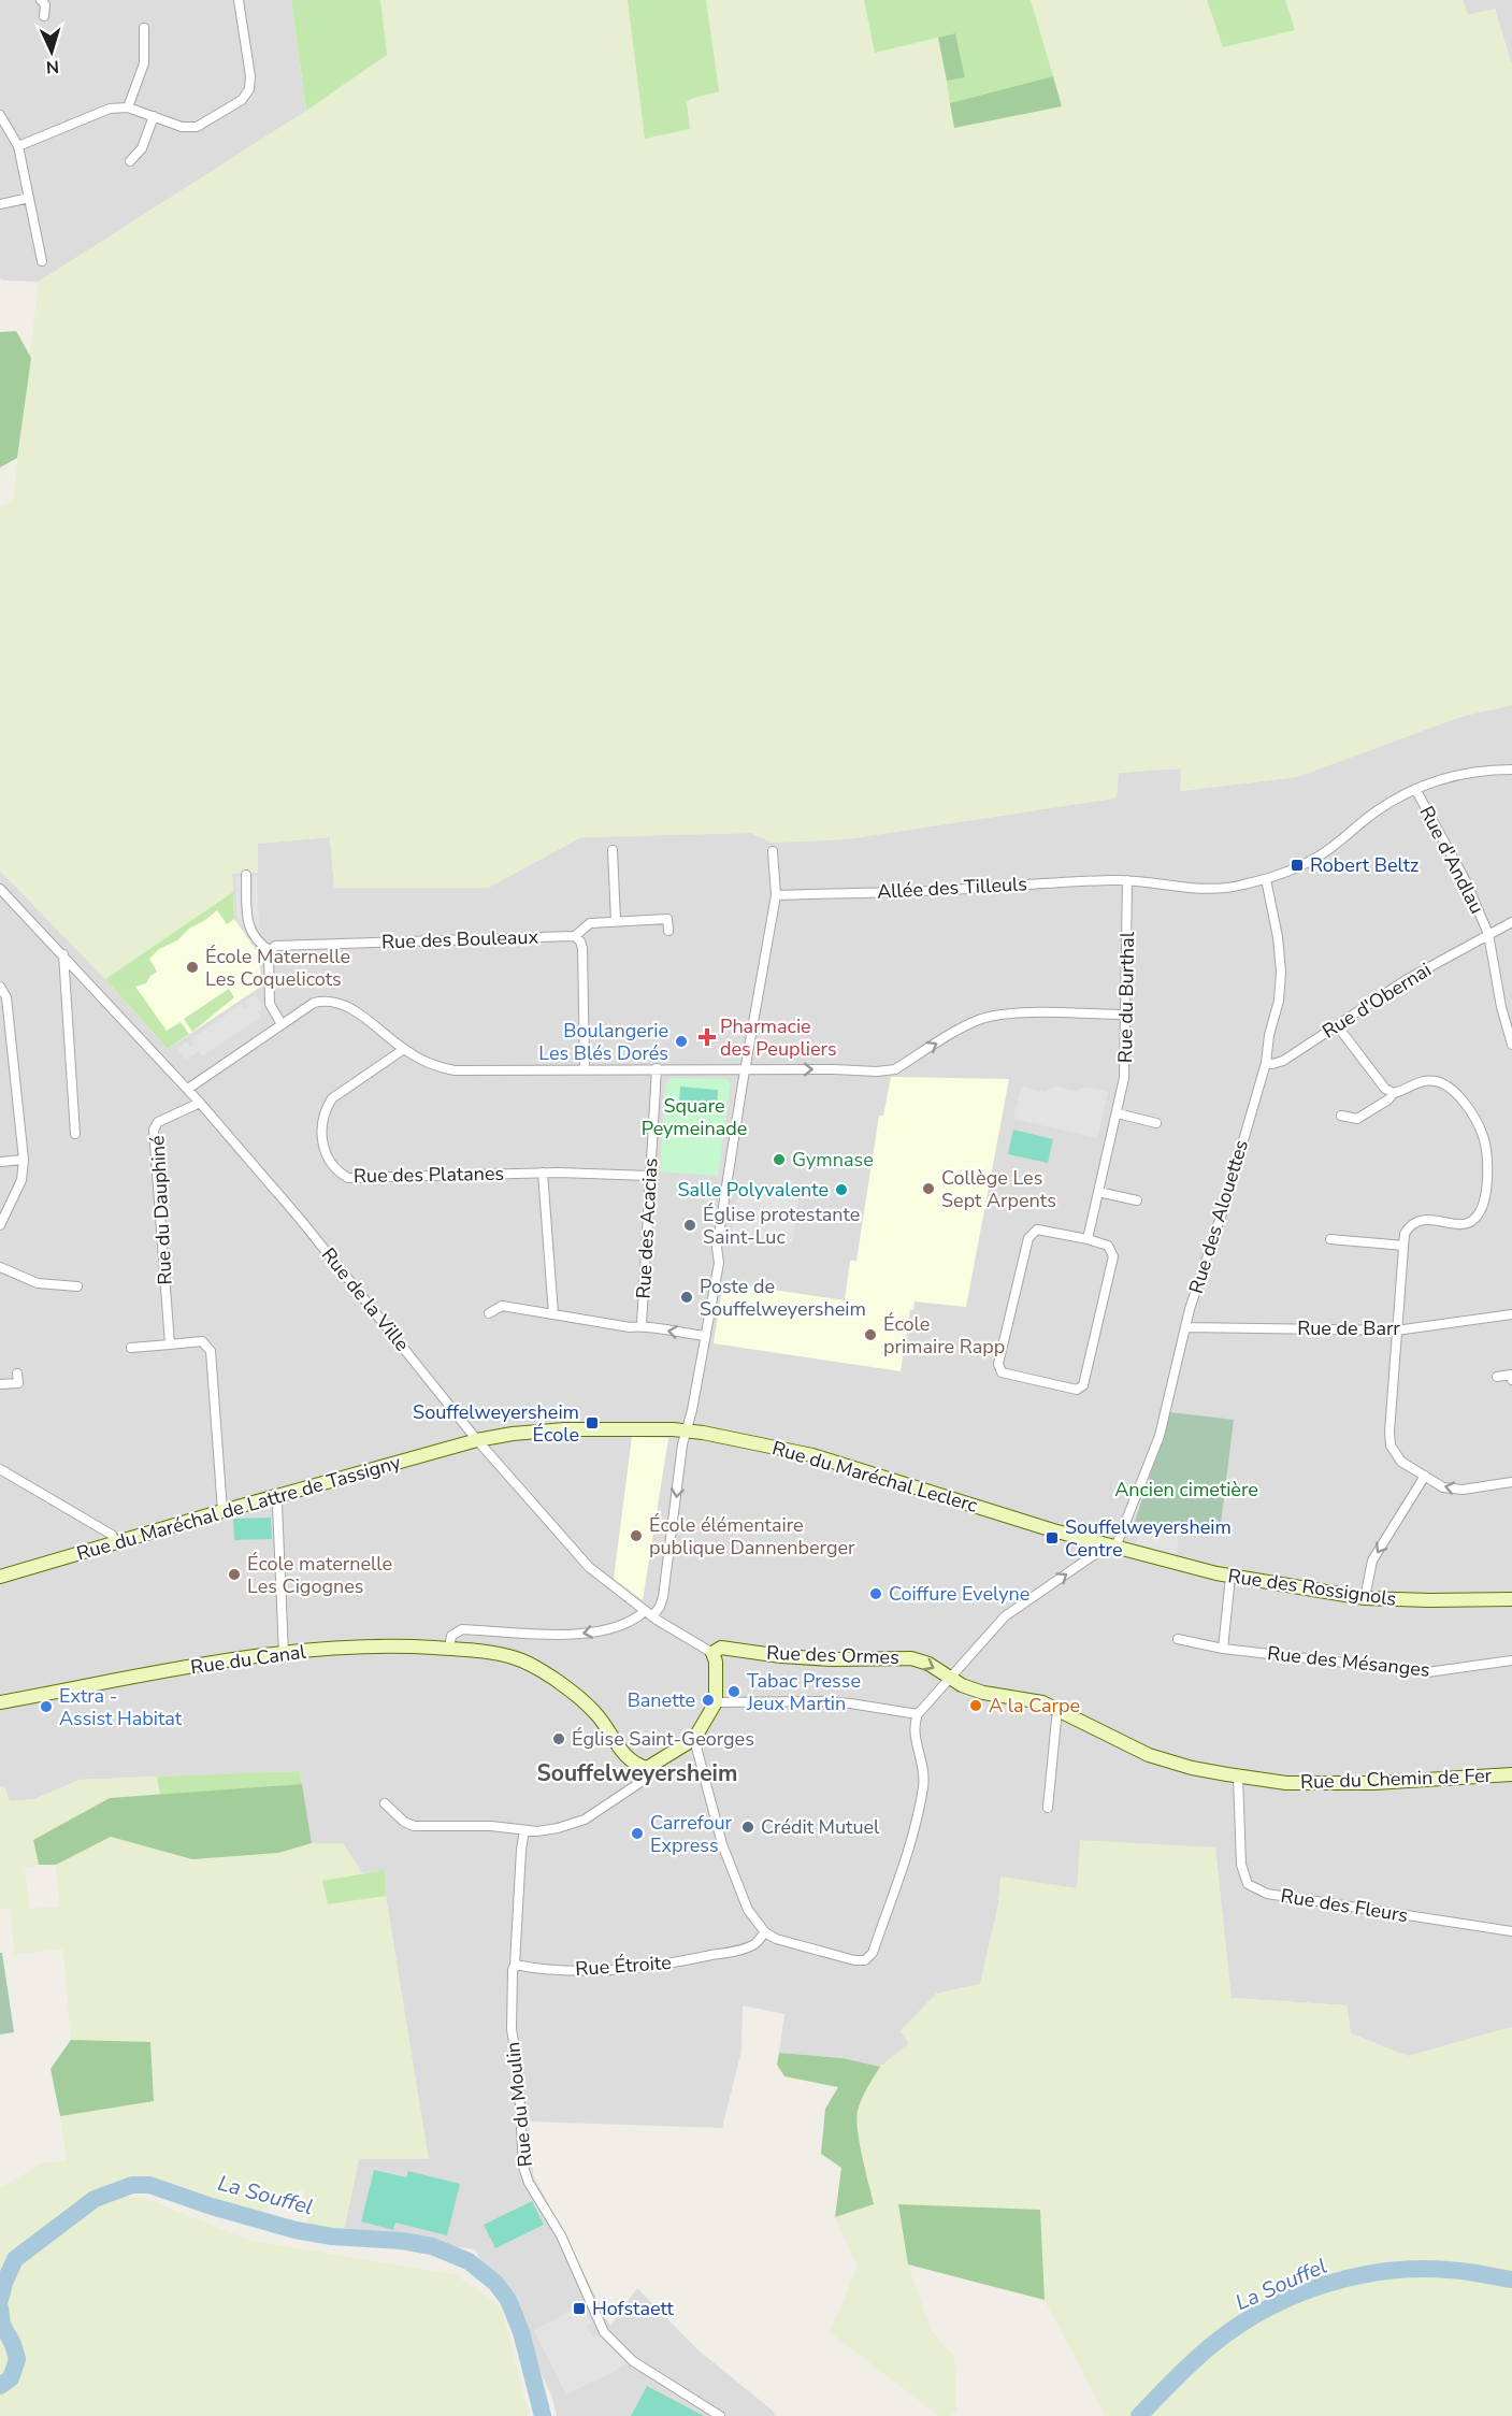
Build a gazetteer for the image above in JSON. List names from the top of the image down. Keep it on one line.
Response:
{"streets":{"street":["Rue d'Andlau","Allée des Tilleuls","Rue des Bouleaux","Rue du Burthal","Rue d'Obernai","Rue des Platanes","Rue du Dauphiné","Rue des Alouettes","Rue des Acacias","Rue de la Ville","Rue de Barr","Rue du Maréchal Leclerc","Rue du Maréchal de Lattre de Tassigny","Rue des Rossignols","Rue des Ormes","Rue du Canal","Rue des Mésanges","Rue du Chemin de Fer","Rue des Fleurs","Rue Étroite","Rue du Moulin"]},"crossings":[["Rue d'Andlau","Allée des Tilleuls"],["Rue d'Andlau","Rue d'Obernai"],["Allée des Tilleuls","Rue du Burthal"],["Allée des Tilleuls","Rue des Alouettes"],["Rue d'Obernai","Rue des Alouettes"],["Rue des Platanes","Rue des Acacias"],["Rue du Dauphiné","Rue de la Ville"],["Rue des Alouettes","Rue de Barr"],["Rue des Alouettes","Rue du Maréchal Leclerc"],["Rue des Alouettes","Rue des Rossignols"],["Rue de la Ville","Rue du Maréchal Leclerc"],["Rue de la Ville","Rue du Maréchal de Lattre de Tassigny"],["Rue de la Ville","Rue des Ormes"],["Rue du Maréchal Leclerc","Rue du Maréchal de Lattre de Tassigny"],["Rue du Maréchal Leclerc","Rue des Rossignols"],["Rue des Ormes","Rue du Chemin de Fer"],["Rue du Chemin de Fer","Rue des Fleurs"],["Rue Étroite","Rue du Moulin"]],"districts":["Souffelweyersheim"],"water":["La Souffel"],"parks":["Square Peymeinade","Ancien cimetière"],"places":{"transit":["Robert Beltz","Souffelweyersheim École","Souffelweyersheim Centre","Hofstaett"],"other":["École Maternelle Les Coquelicots","Boulangerie Les Blés Dorés","Gymnase","Collège Les Sept Arpents","Salle Polyvalente","Église protestante Saint-Luc","Poste de Souffelweyersheim","École primaire Rapp","École élémentaire publique Dannenberger","École maternelle Les Cigognes","Coiffure Evelyne","Tabac Presse Jeux Martin","Banette","A la Carpe","Extra - Assist Habitat","Église Saint-Georges","Crédit Mutuel","Carrefour Express"],"health":["Pharmacie des Peupliers"]},"north":"bottom"}
